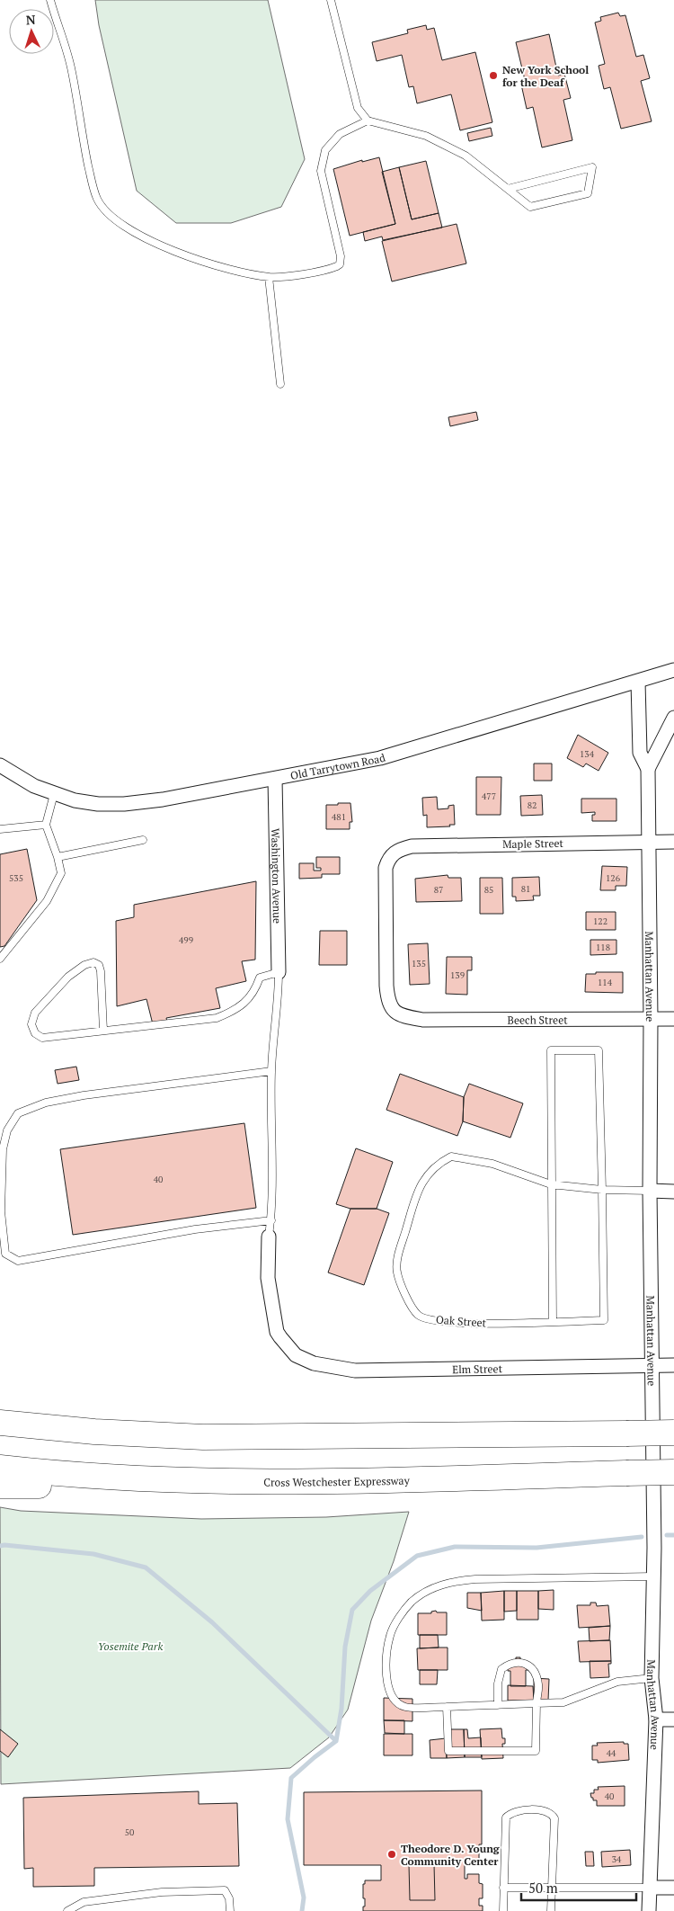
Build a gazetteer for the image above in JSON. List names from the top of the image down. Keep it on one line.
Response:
{"streets":{"highway":["Cross Westchester Expressway"],"street":["Old Tarrytown Road","Maple Street","Washington Avenue","Manhattan Avenue","Beech Street","Oak Street","Elm Street"]},"crossings":[["Old Tarrytown Road","Washington Avenue"],["Old Tarrytown Road","Manhattan Avenue"],["Maple Street","Manhattan Avenue"],["Maple Street","Beech Street"],["Manhattan Avenue","Beech Street"],["Manhattan Avenue","Oak Street"],["Manhattan Avenue","Elm Street"]],"parks":["Yosemite Park"],"places":["New York School for the Deaf","Theodore D. Young Community Center"],"house_numbers":["134","477","82","481","535","126","81","87","85","122","499","118","135","139","114","40","44","40","50","34"],"scale_bar":"50 m","north":"top"}
